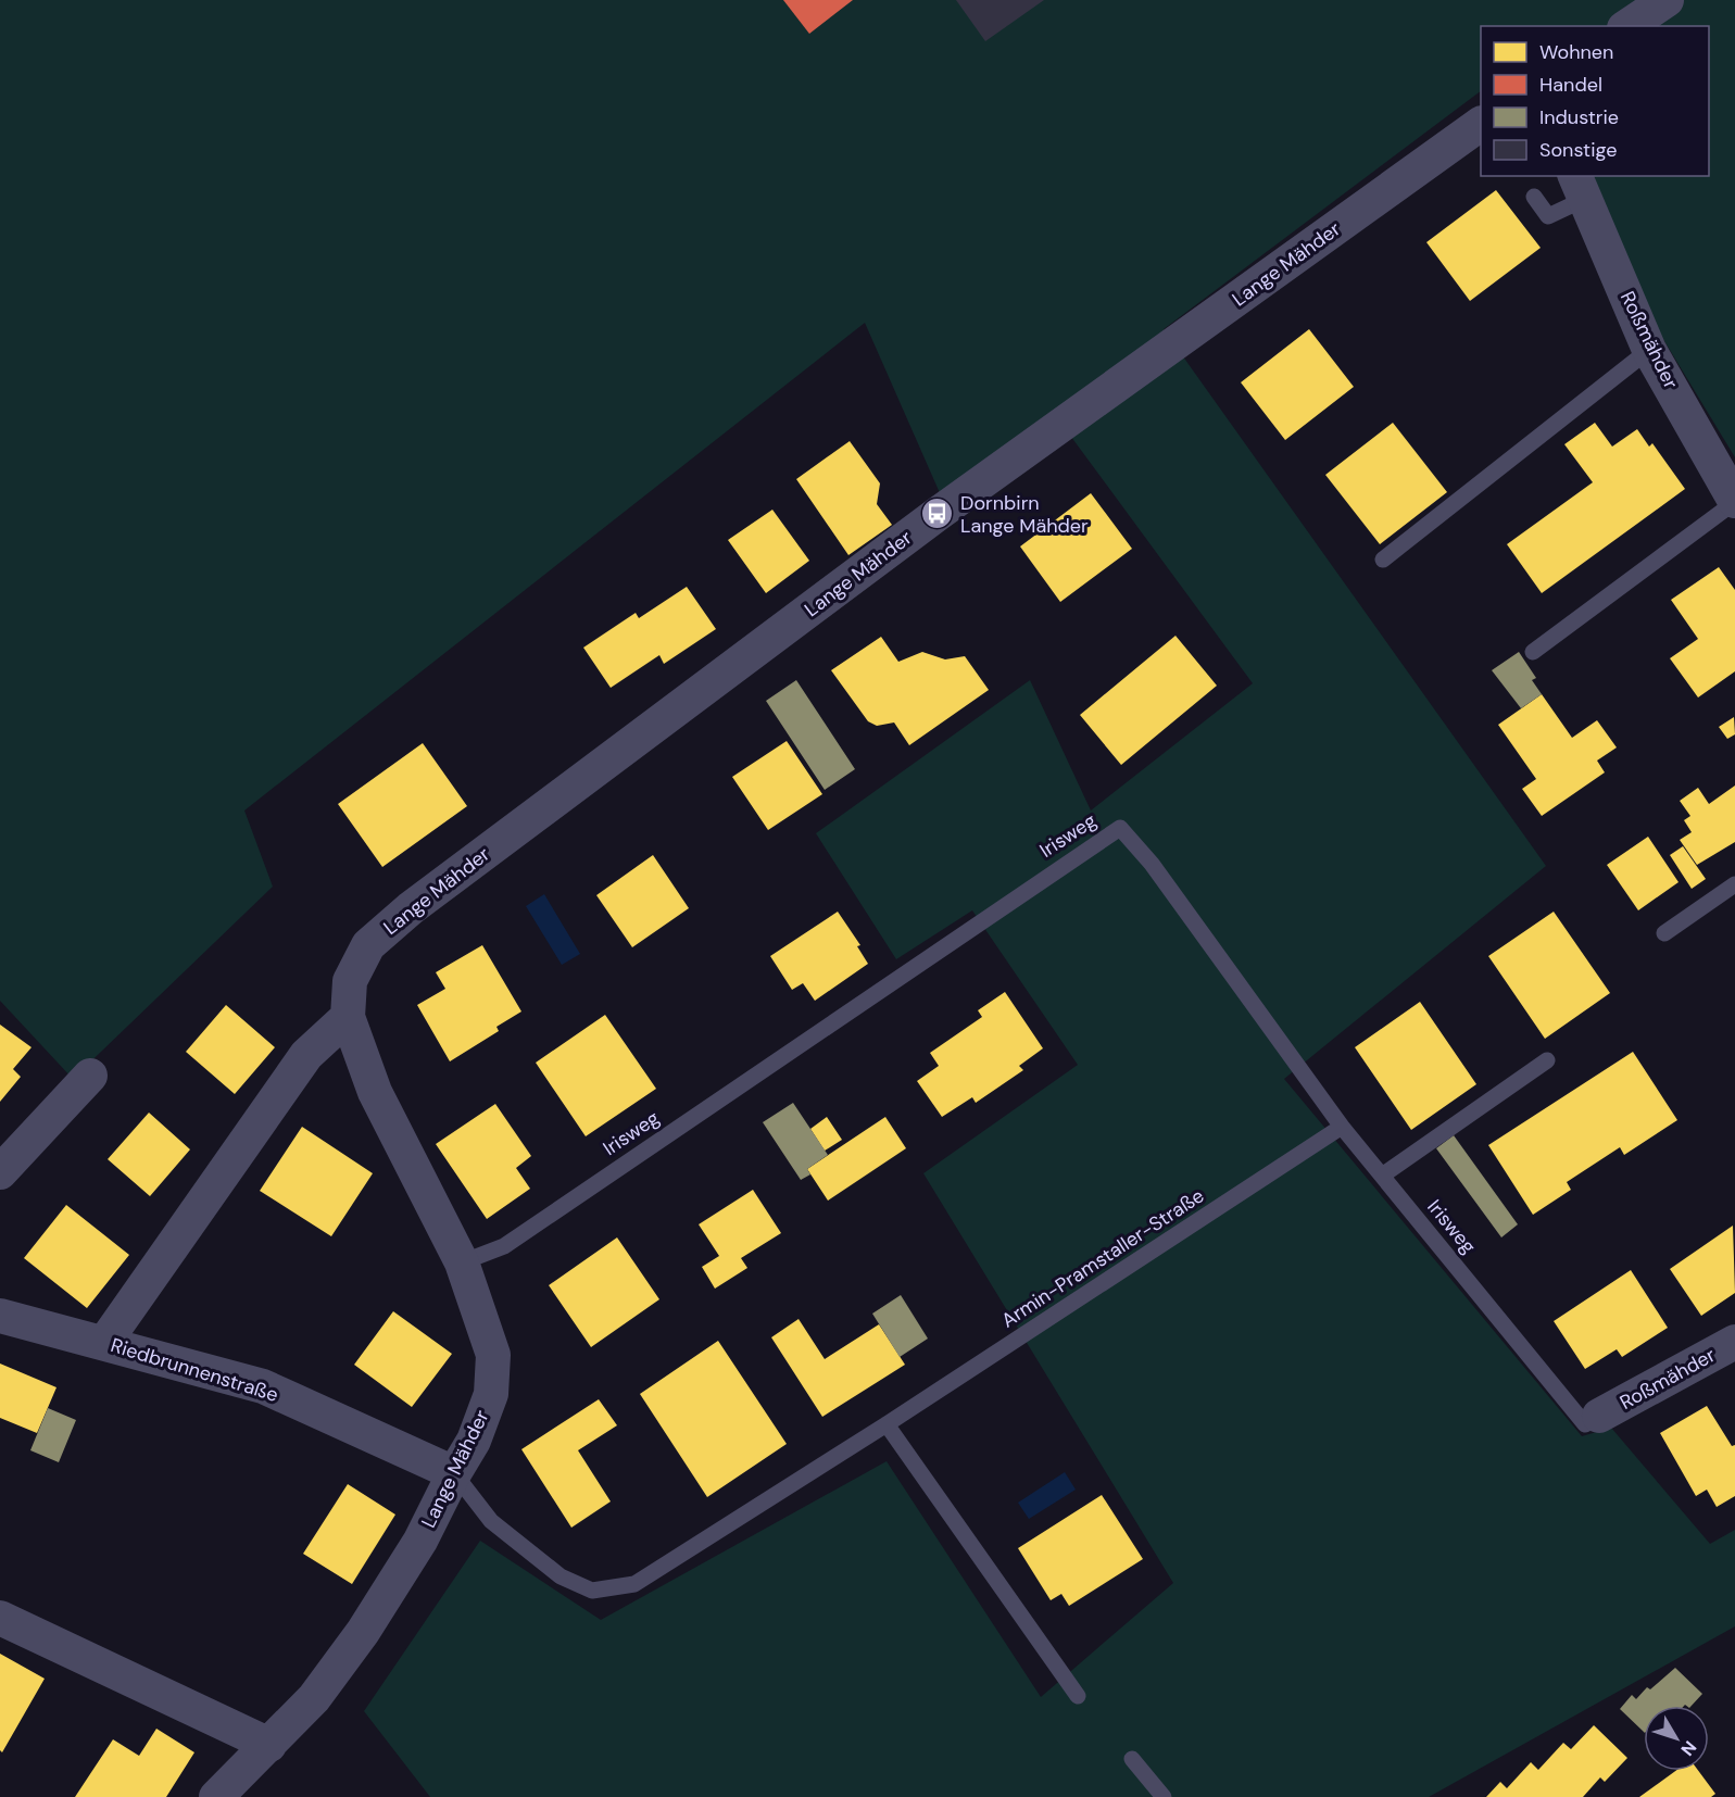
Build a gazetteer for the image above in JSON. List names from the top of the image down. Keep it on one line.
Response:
{"streets":{"street":["Lange Mähder","Roßmähder","Riedbrunnenstraße"],"lane":["Irisweg","Armin-Pramstaller-Straße"]},"crossings":[["Lange Mähder","Irisweg"],["Lange Mähder","Armin-Pramstaller-Straße"],["Lange Mähder","Riedbrunnenstraße"],["Roßmähder","Irisweg"],["Irisweg","Armin-Pramstaller-Straße"],["Armin-Pramstaller-Straße","Riedbrunnenstraße"]],"places":{"bus stop":["Dornbirn Lange Mähder"]},"legend":["Wohnen","Handel","Industrie","Sonstige"],"north":"bottom right"}
